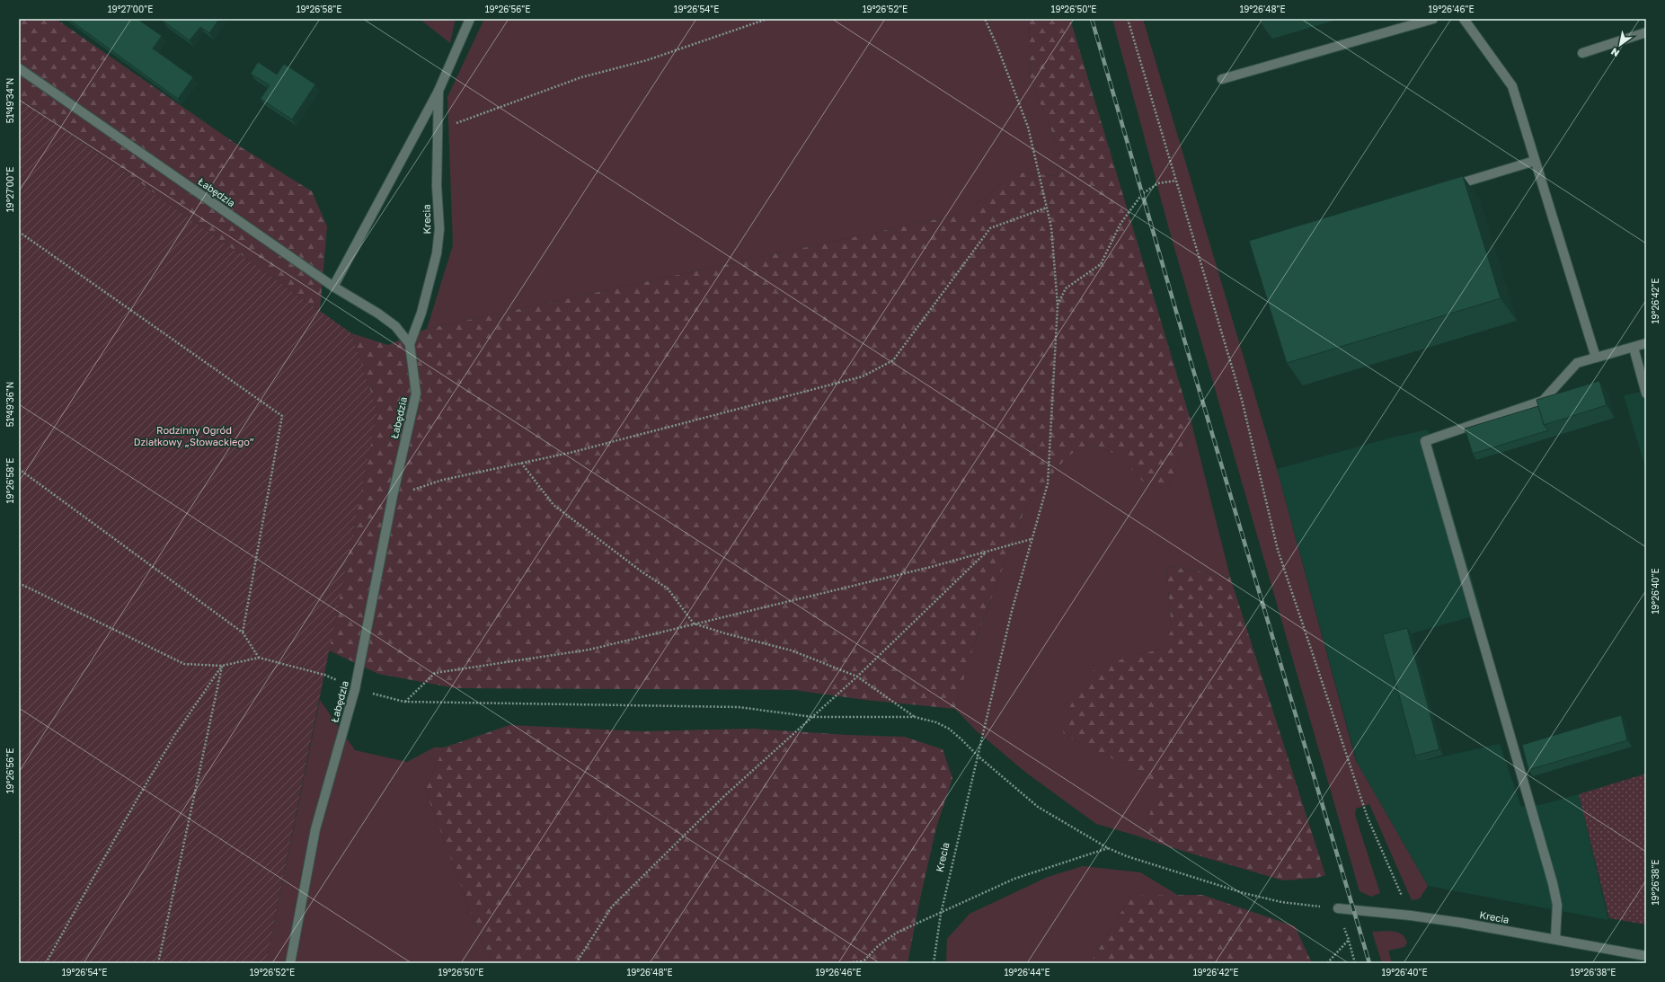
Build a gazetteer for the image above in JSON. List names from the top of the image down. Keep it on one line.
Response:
{"streets":{"street":["Łabędzia","Krecia"]},"crossings":[["Łabędzia","Krecia"]],"parks":["Rodzinny Ogród Działkowy „Słowackiego”"],"north":"bottom left","coordinates":["19°27'00\"E","19°26'58\"E","19°26'56\"E","19°26'54\"E","19°26'52\"E","19°26'50\"E","19°26'48\"E","19°26'46\"E","51°49'34\"N","19°26'42\"E","51°49'36\"N","19°26'40\"E","19°26'38\"E","19°26'44\"E"]}
